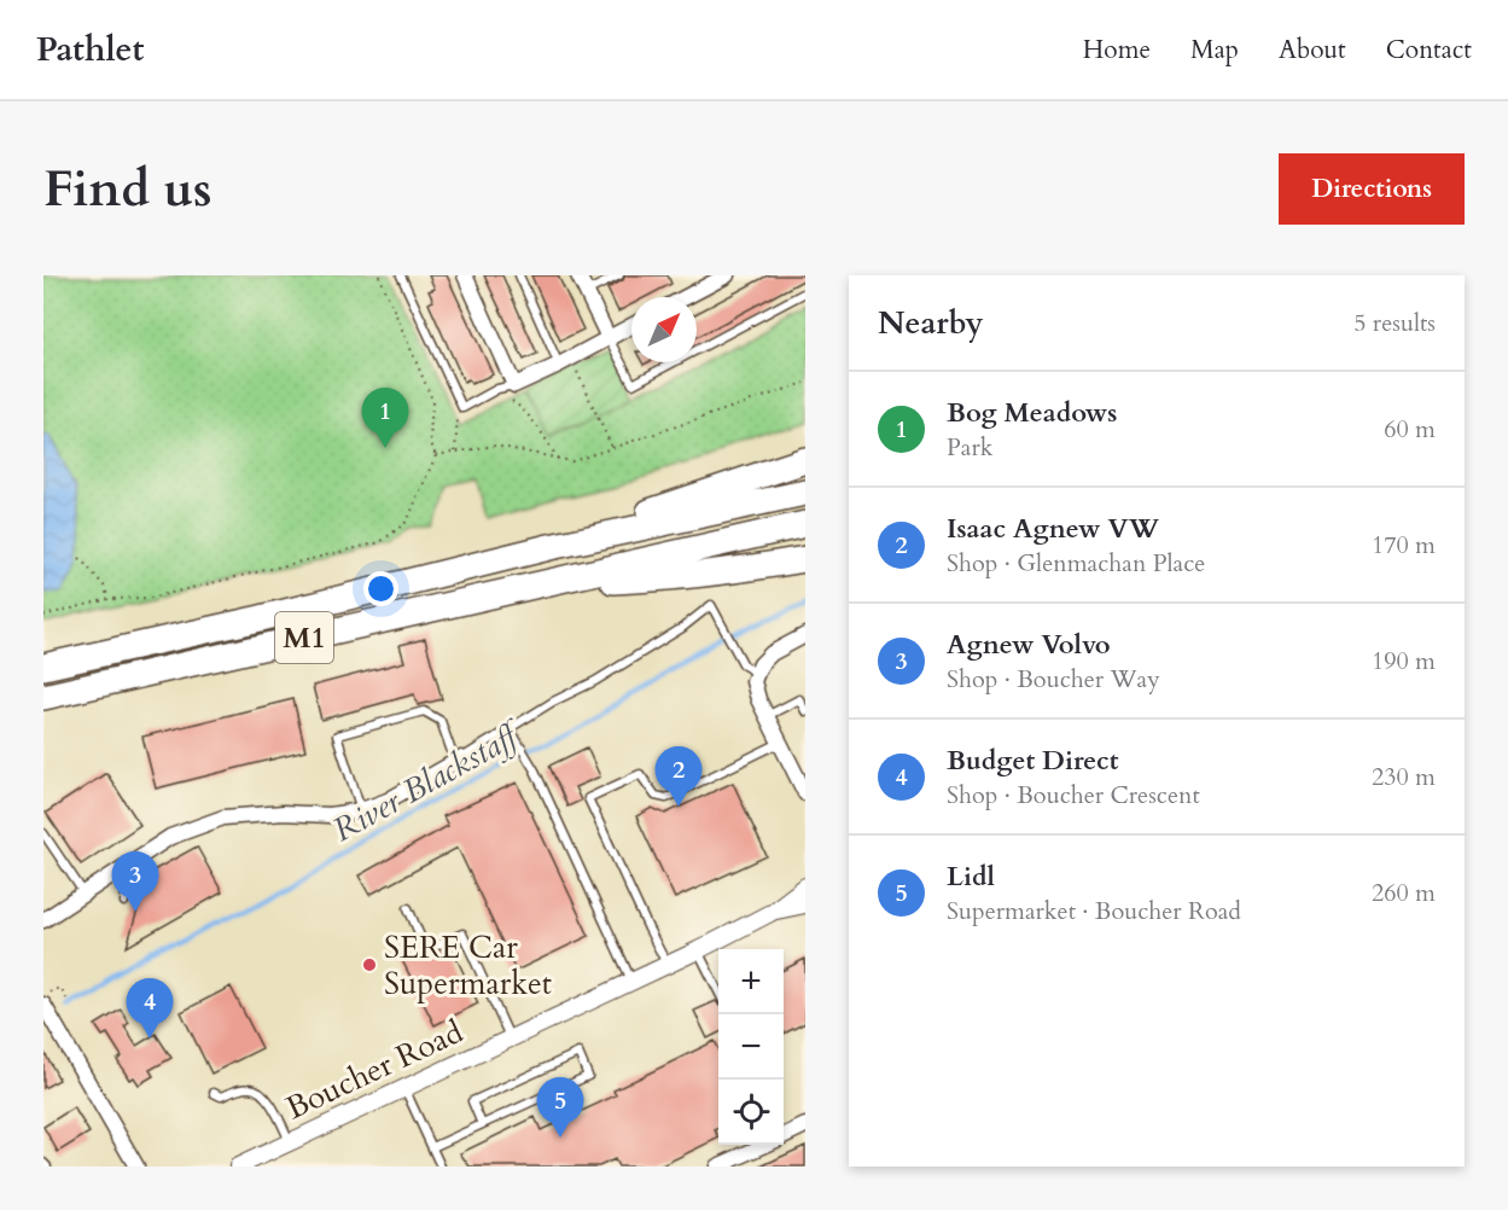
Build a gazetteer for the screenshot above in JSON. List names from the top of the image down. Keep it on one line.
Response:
{"streets":{"highway":["M1"],"street":["Boucher Road"]},"water":["River Blackstaff"],"places":["SERE Car Supermarket"],"north":"top right","page":{"header":"Pathlet","nav":["Home","Map","About","Contact"],"buttons":"Directions","title":"Find us","heading":["Nearby","5 results"],"list":[{"mark":"1","name":"Bog Meadows","note":"Park","value":"60 m"},{"mark":"2","name":"Isaac Agnew VW","note":"Shop · Glenmachan Place","value":"170 m"},{"mark":"3","name":"Agnew Volvo","note":"Shop · Boucher Way","value":"190 m"},{"mark":"4","name":"Budget Direct","note":"Shop · Boucher Crescent","value":"230 m"},{"mark":"5","name":"Lidl","note":"Supermarket · Boucher Road","value":"260 m"}],"pins":["1","2","3","4","5"],"map_buttons":["+","−"]}}
